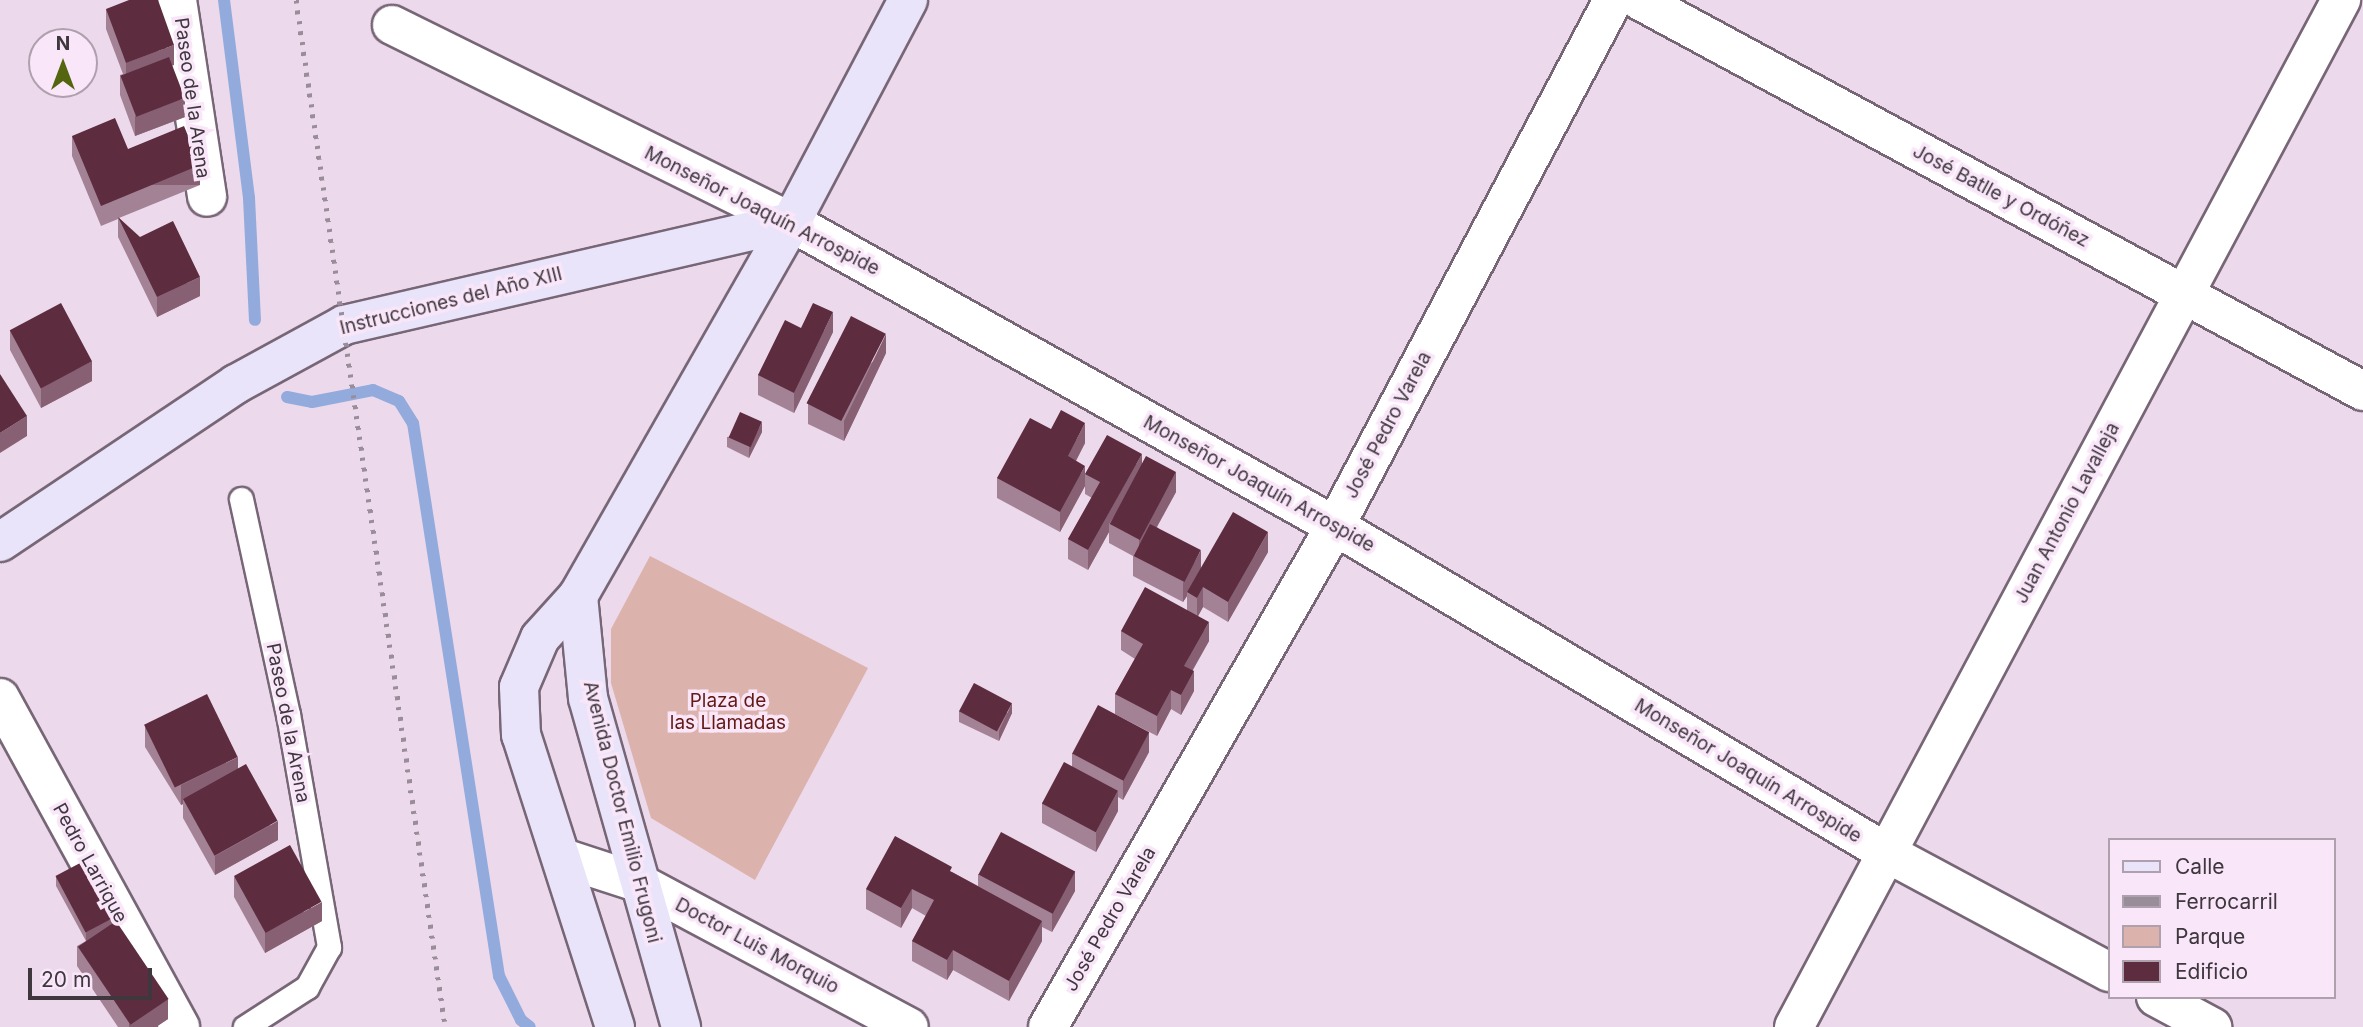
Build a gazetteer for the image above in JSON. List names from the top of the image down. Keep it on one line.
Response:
{"streets":{"street":["Paseo de la Arena","José Batlle y Ordóñez","Monseñor Joaquín Arrospide","Instrucciones del Año XIII","José Pedro Varela","Juan Antonio Lavalleja","Avenida Doctor Emilio Frugoni","Pedro Larrique","Doctor Luis Morquio"]},"crossings":[["José Batlle y Ordóñez","Juan Antonio Lavalleja"],["Monseñor Joaquín Arrospide","Instrucciones del Año XIII"],["Monseñor Joaquín Arrospide","José Pedro Varela"],["Monseñor Joaquín Arrospide","Juan Antonio Lavalleja"],["Avenida Doctor Emilio Frugoni","Doctor Luis Morquio"]],"parks":["Plaza de las Llamadas"],"legend":["Calle","Ferrocarril","Parque","Edificio"],"scale_bar":"20 m","north":"top"}
